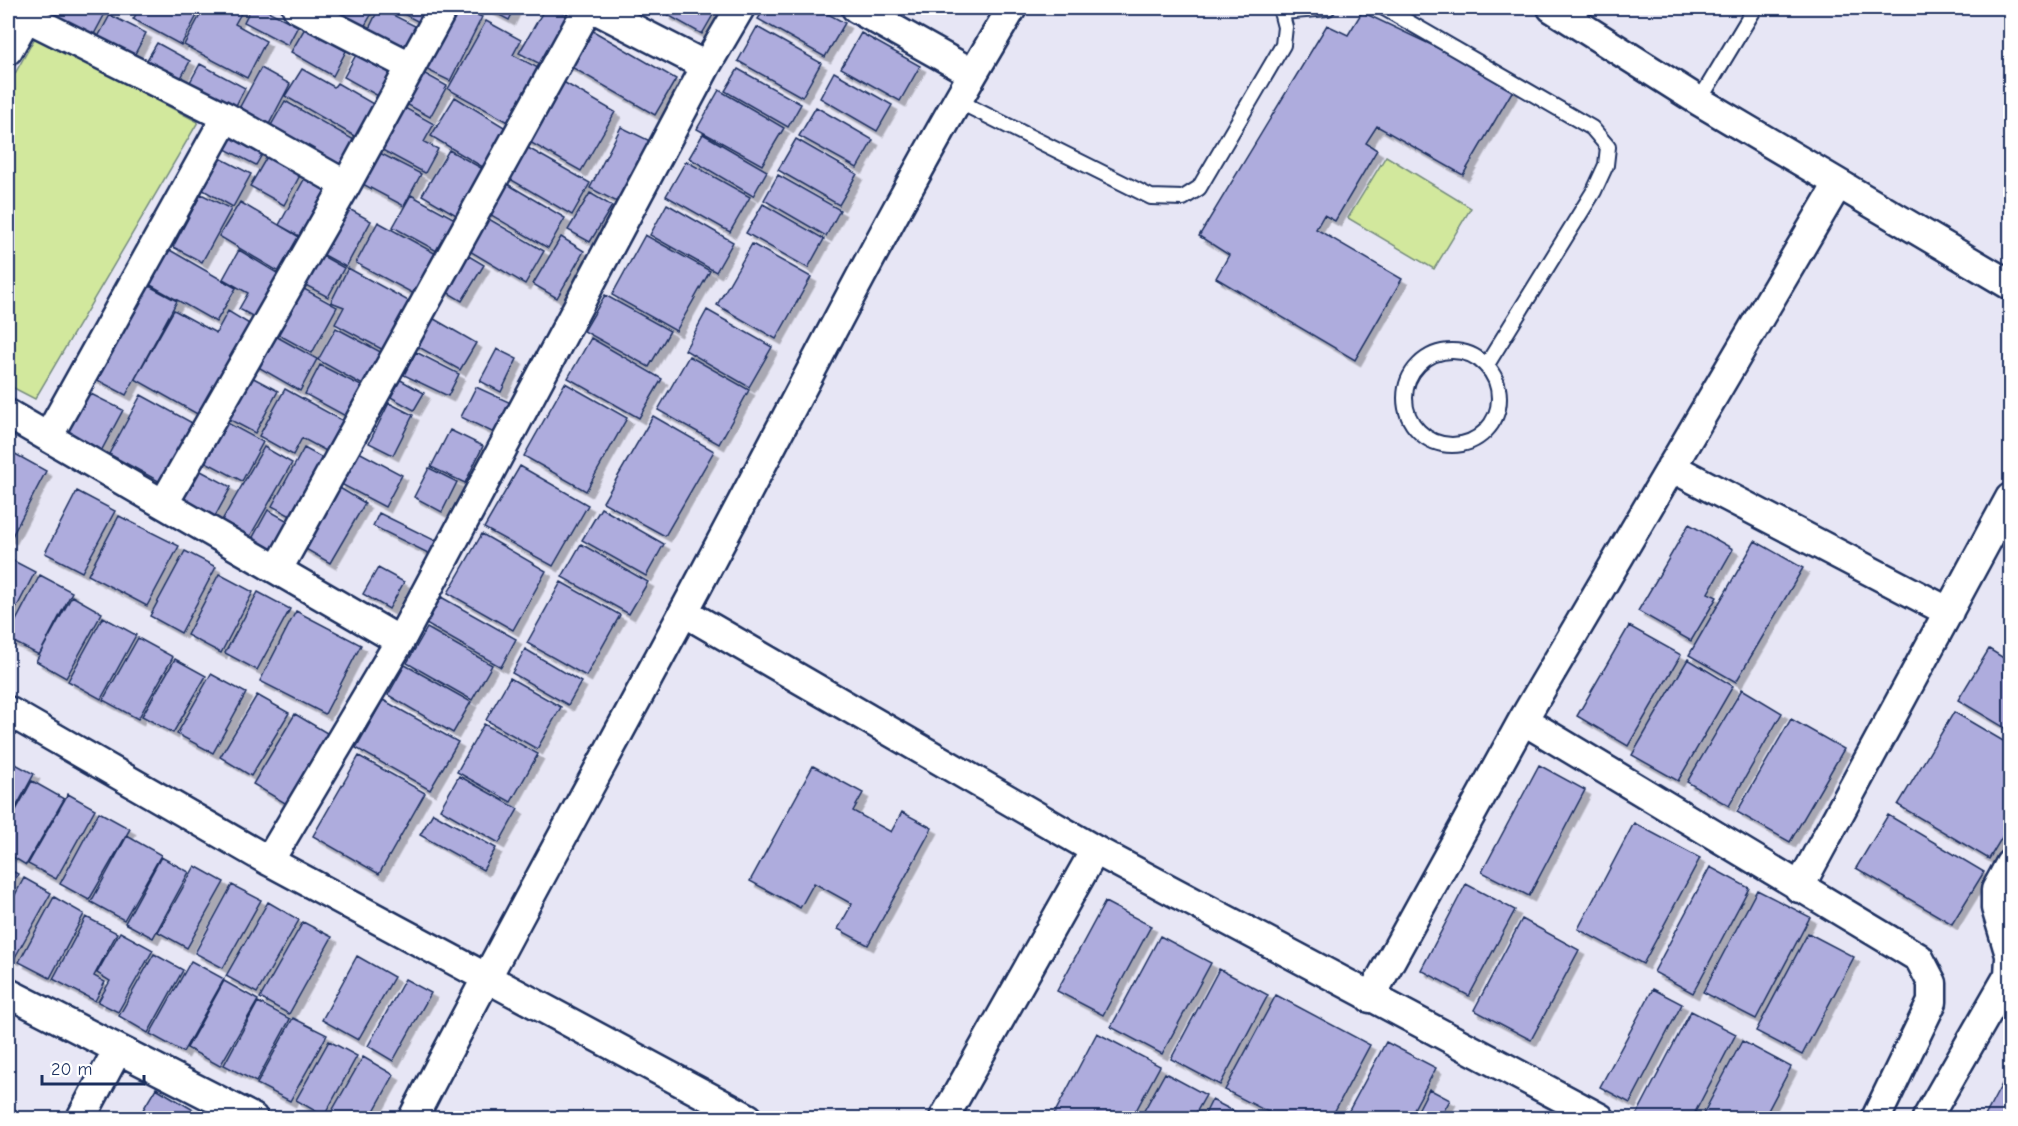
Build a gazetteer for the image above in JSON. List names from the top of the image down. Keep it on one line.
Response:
{"scale_bar":"20 m"}
